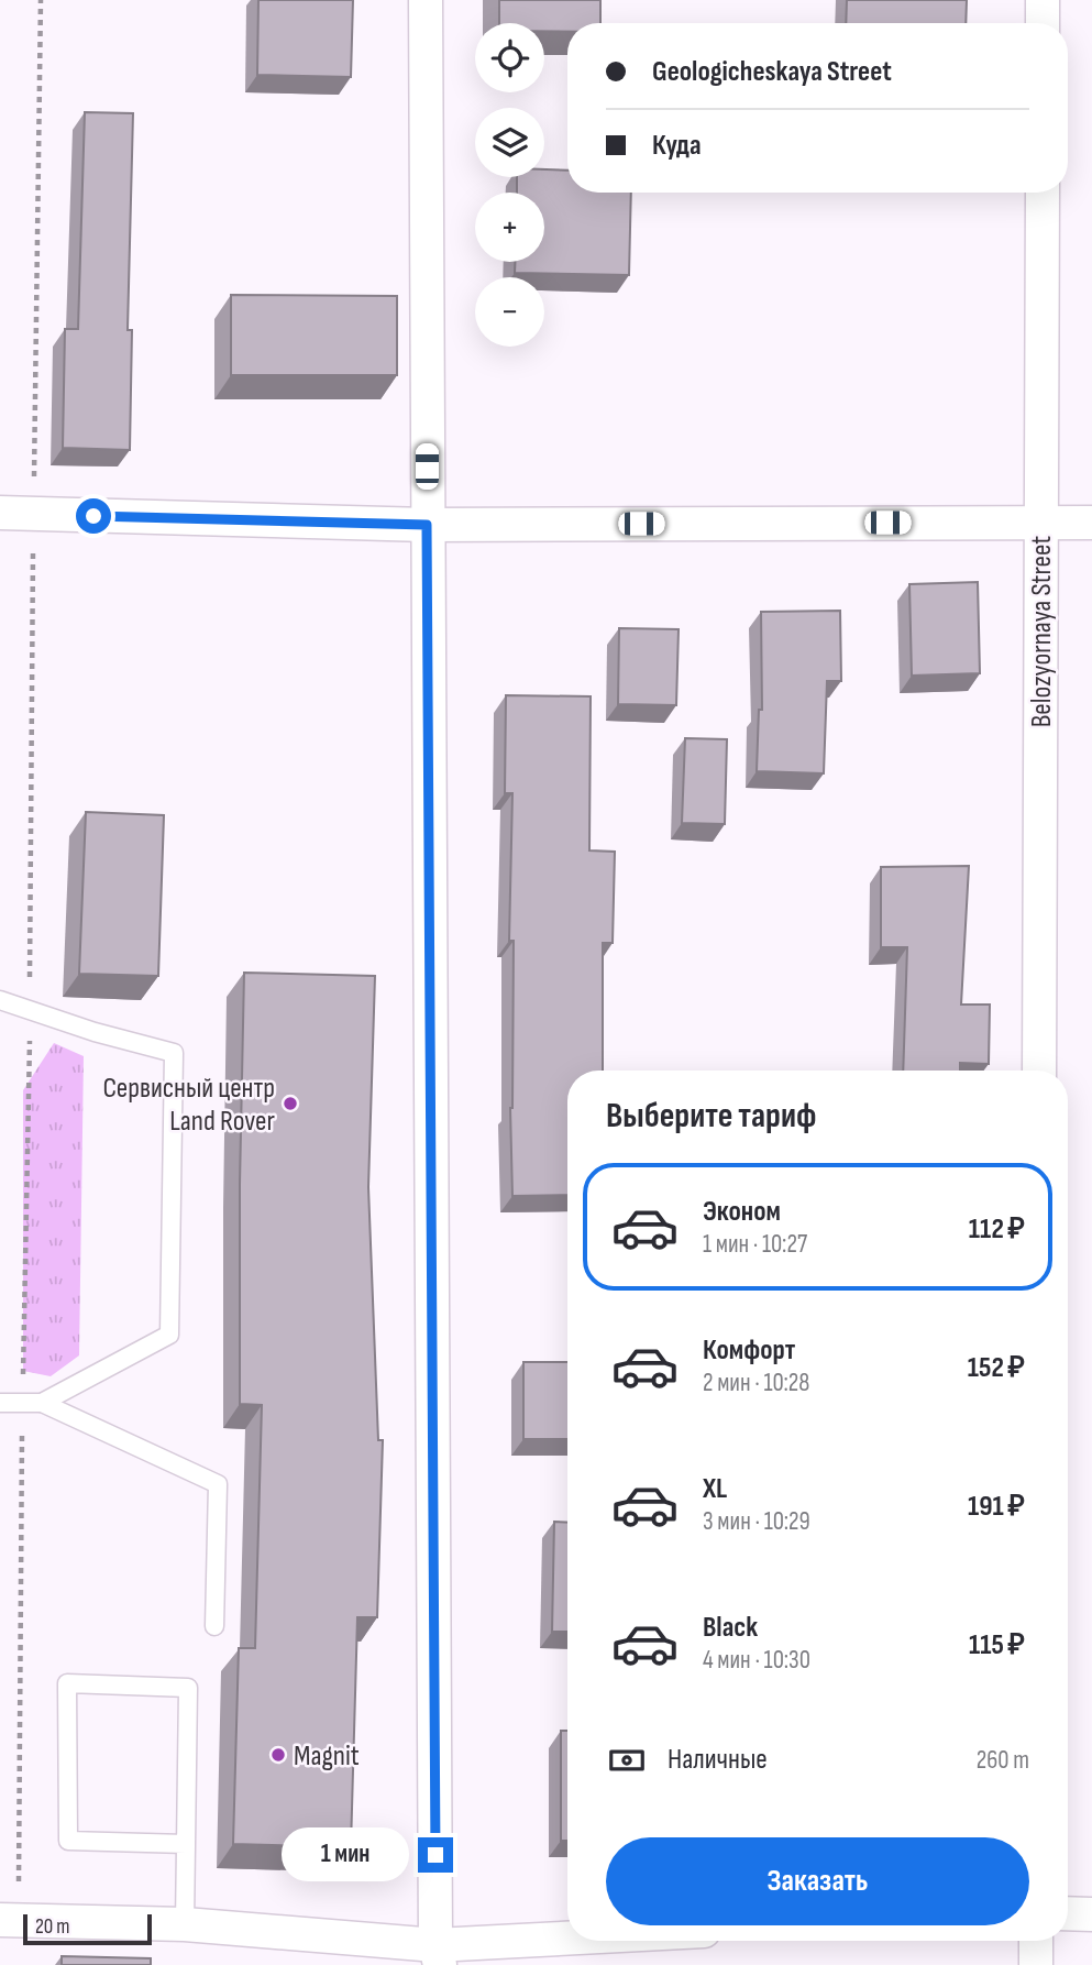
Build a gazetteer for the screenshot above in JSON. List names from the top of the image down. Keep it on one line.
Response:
{"streets":{"street":["Belozyornaya Street"]},"places":["Сервисный центр Land Rover","Magnit"],"scale_bar":"20 m","page":{"map_buttons":["+","−"],"banner":["Geologicheskaya Street","Куда"],"heading":"Выберите тариф","list":[{"name":"Эконом","note":"1 мин · 10:27","value":"112 ₽"},{"name":"Комфорт","note":"2 мин · 10:28","value":"152 ₽"},{"name":"XL","note":"3 мин · 10:29","value":"191 ₽"},{"name":"Black","note":"4 мин · 10:30","value":"115 ₽"}],"pay":["Наличные","260 m"],"buttons":"Заказать","bubble":"1 мин","scale":"20 m"}}
